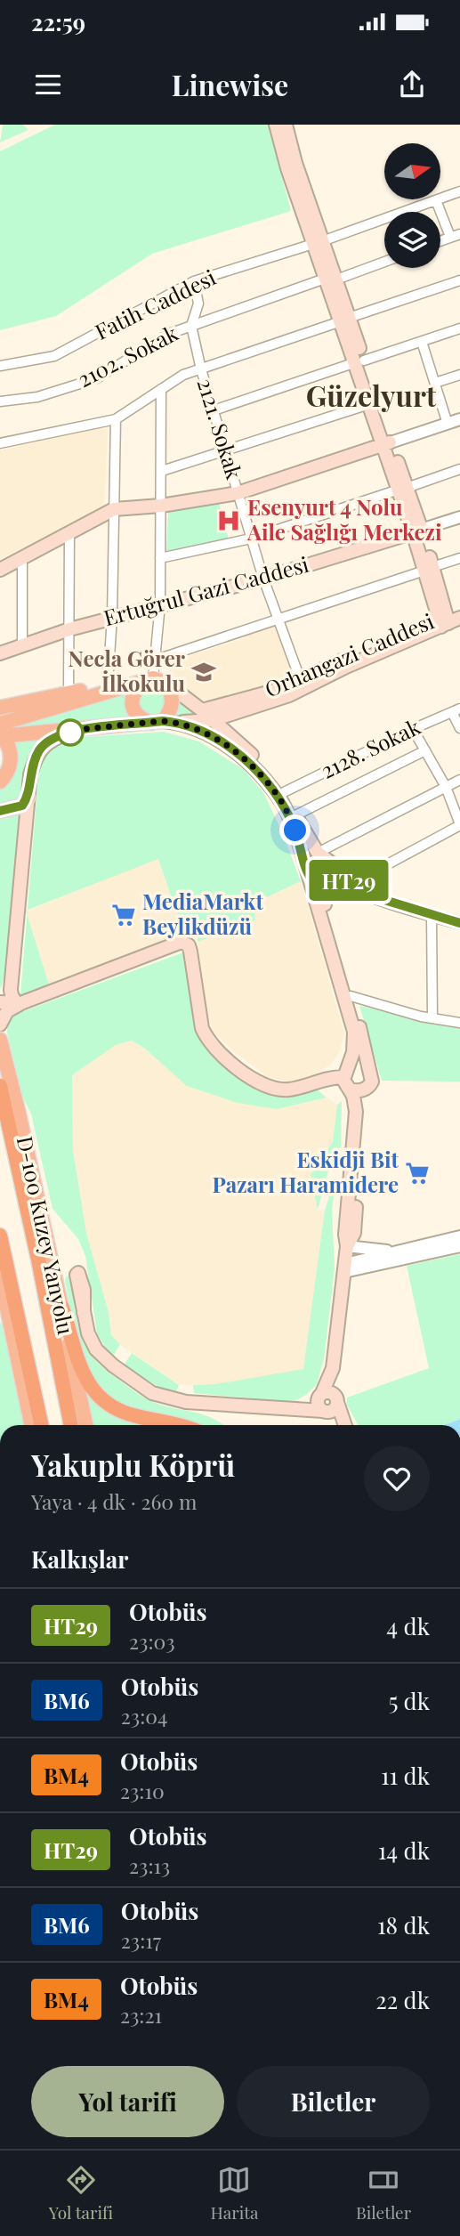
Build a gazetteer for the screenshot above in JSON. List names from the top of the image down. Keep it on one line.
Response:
{"streets":{"main road":["Ertuğrul Gazi Caddesi","Orhangazi Caddesi","D-100 Kuzey Yanyolu"],"street":["Fatih Caddesi","2102. Sokak","2121. Sokak","2128. Sokak"]},"crossings":[["Fatih Caddesi","2121. Sokak"],["2102. Sokak","2121. Sokak"],["2121. Sokak","Ertuğrul Gazi Caddesi"],["2121. Sokak","Orhangazi Caddesi"]],"districts":["Güzelyurt"],"places":{"hospital":["Esenyurt 4 Nolu Aile Sağlığı Merkezi"],"school or university":["Necla Görer İlkokulu"],"supermarket":["MediaMarkt Beylikdüzü","Eskidji Bit Pazarı Haramidere"]},"lines":["bus line HT29"],"north":"right","page":{"status":"22:59","header":"Linewise","on_map":"HT29","heading":[["Yakuplu Köprü","Yaya · 4 dk · 260 m"],"Kalkışlar"],"list":[{"mark":"HT29","name":"Otobüs","note":"23:03","value":"4 dk"},{"mark":"BM6","name":"Otobüs","note":"23:04","value":"5 dk"},{"mark":"BM4","name":"Otobüs","note":"23:10","value":"11 dk"},{"mark":"HT29","name":"Otobüs","note":"23:13","value":"14 dk"},{"mark":"BM6","name":"Otobüs","note":"23:17","value":"18 dk"},{"mark":"BM4","name":"Otobüs","note":"23:21","value":"22 dk"}],"buttons":["Yol tarifi","Biletler"],"tabs":["Yol tarifi","Harita","Biletler"]}}
